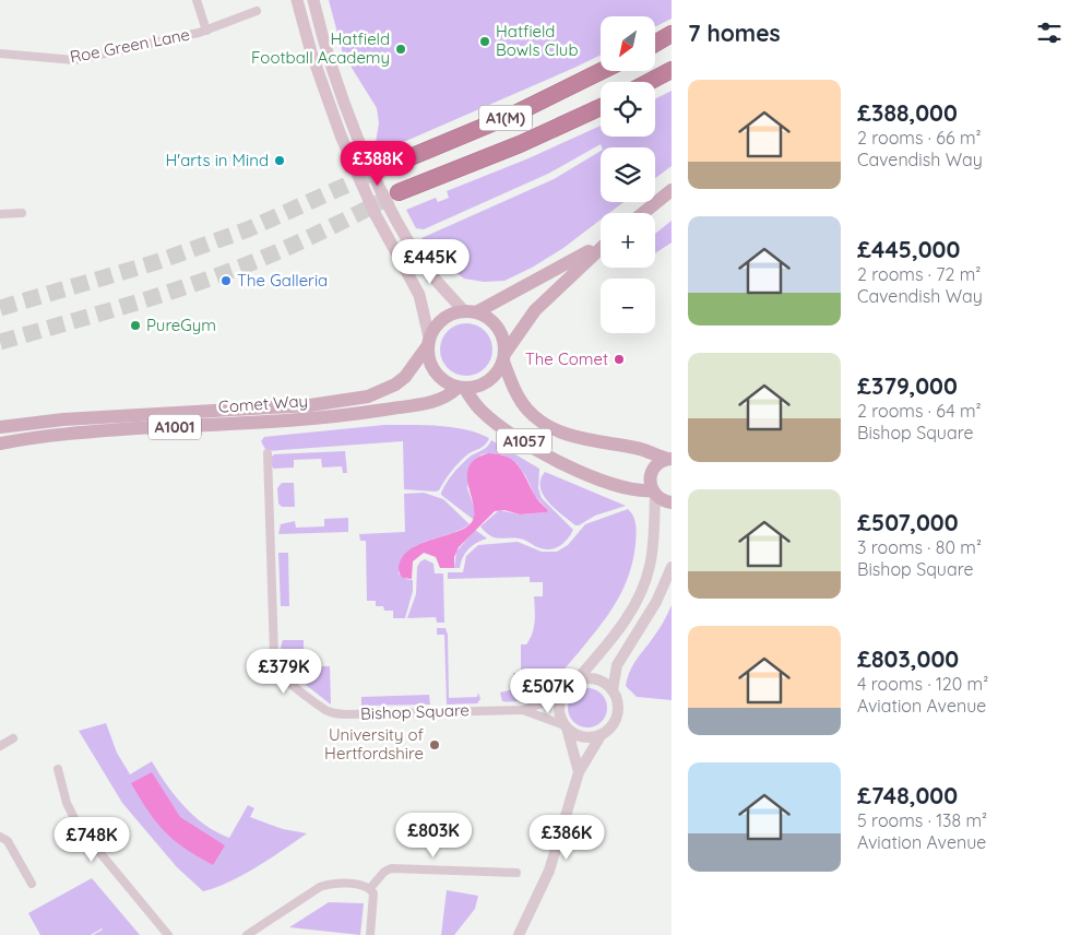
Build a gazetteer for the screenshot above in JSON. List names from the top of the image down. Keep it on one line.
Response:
{"streets":{"highway":["A1(M)"],"main road":["Comet Way","A1001","A1057"],"street":["Roe Green Lane","Bishop Square"]},"crossings":[["Comet Way","A1057"]],"places":["Hatfield Bowls Club","Hatfield Football Academy","H'arts in Mind","The Galleria","PureGym","The Comet","University of Hertfordshire"],"north":"bottom left","page":{"heading":"7 homes","map_buttons":["+","−"],"list":[{"name":"£388,000","note":"2 rooms · 66 m² · Cavendish Way"},{"name":"£445,000","note":"2 rooms · 72 m² · Cavendish Way"},{"name":"£379,000","note":"2 rooms · 64 m² · Bishop Square"},{"name":"£507,000","note":"3 rooms · 80 m² · Bishop Square"},{"name":"£803,000","note":"4 rooms · 120 m² · Aviation Avenue"},{"name":"£748,000","note":"5 rooms · 138 m² · Aviation Avenue"}],"price":["£388K","£445K","£379K","£507K","£803K","£386K","£748K"]}}
